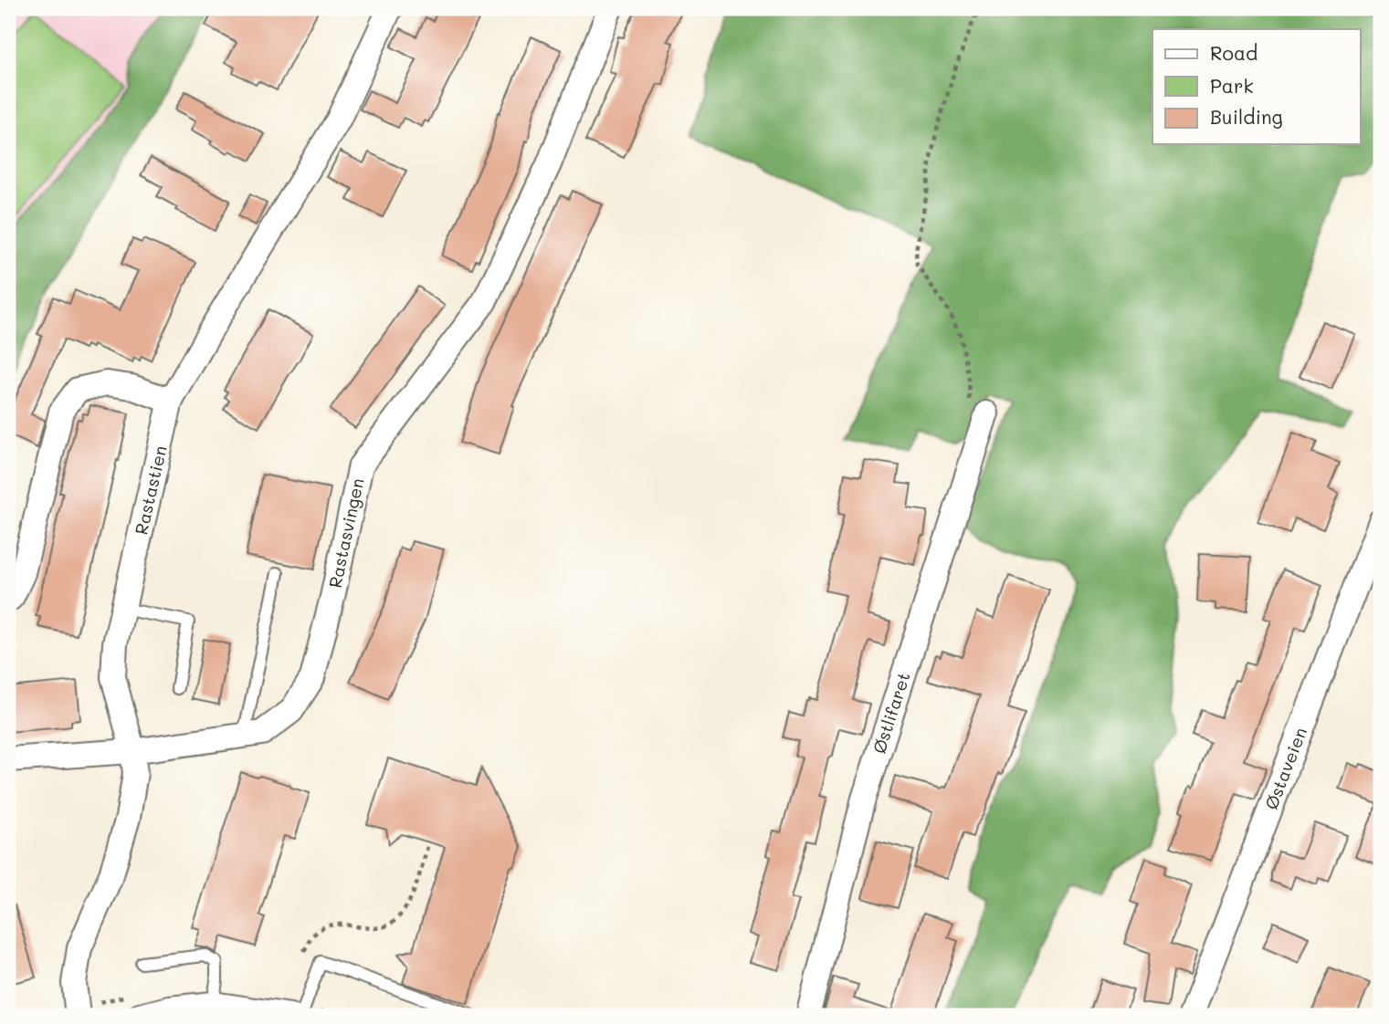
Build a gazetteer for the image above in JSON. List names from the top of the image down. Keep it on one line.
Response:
{"streets":{"street":["Rastastien","Rastasvingen","Østlifaret","Østaveien"]},"crossings":[["Rastastien","Rastasvingen"]],"legend":["Road","Park","Building"]}
